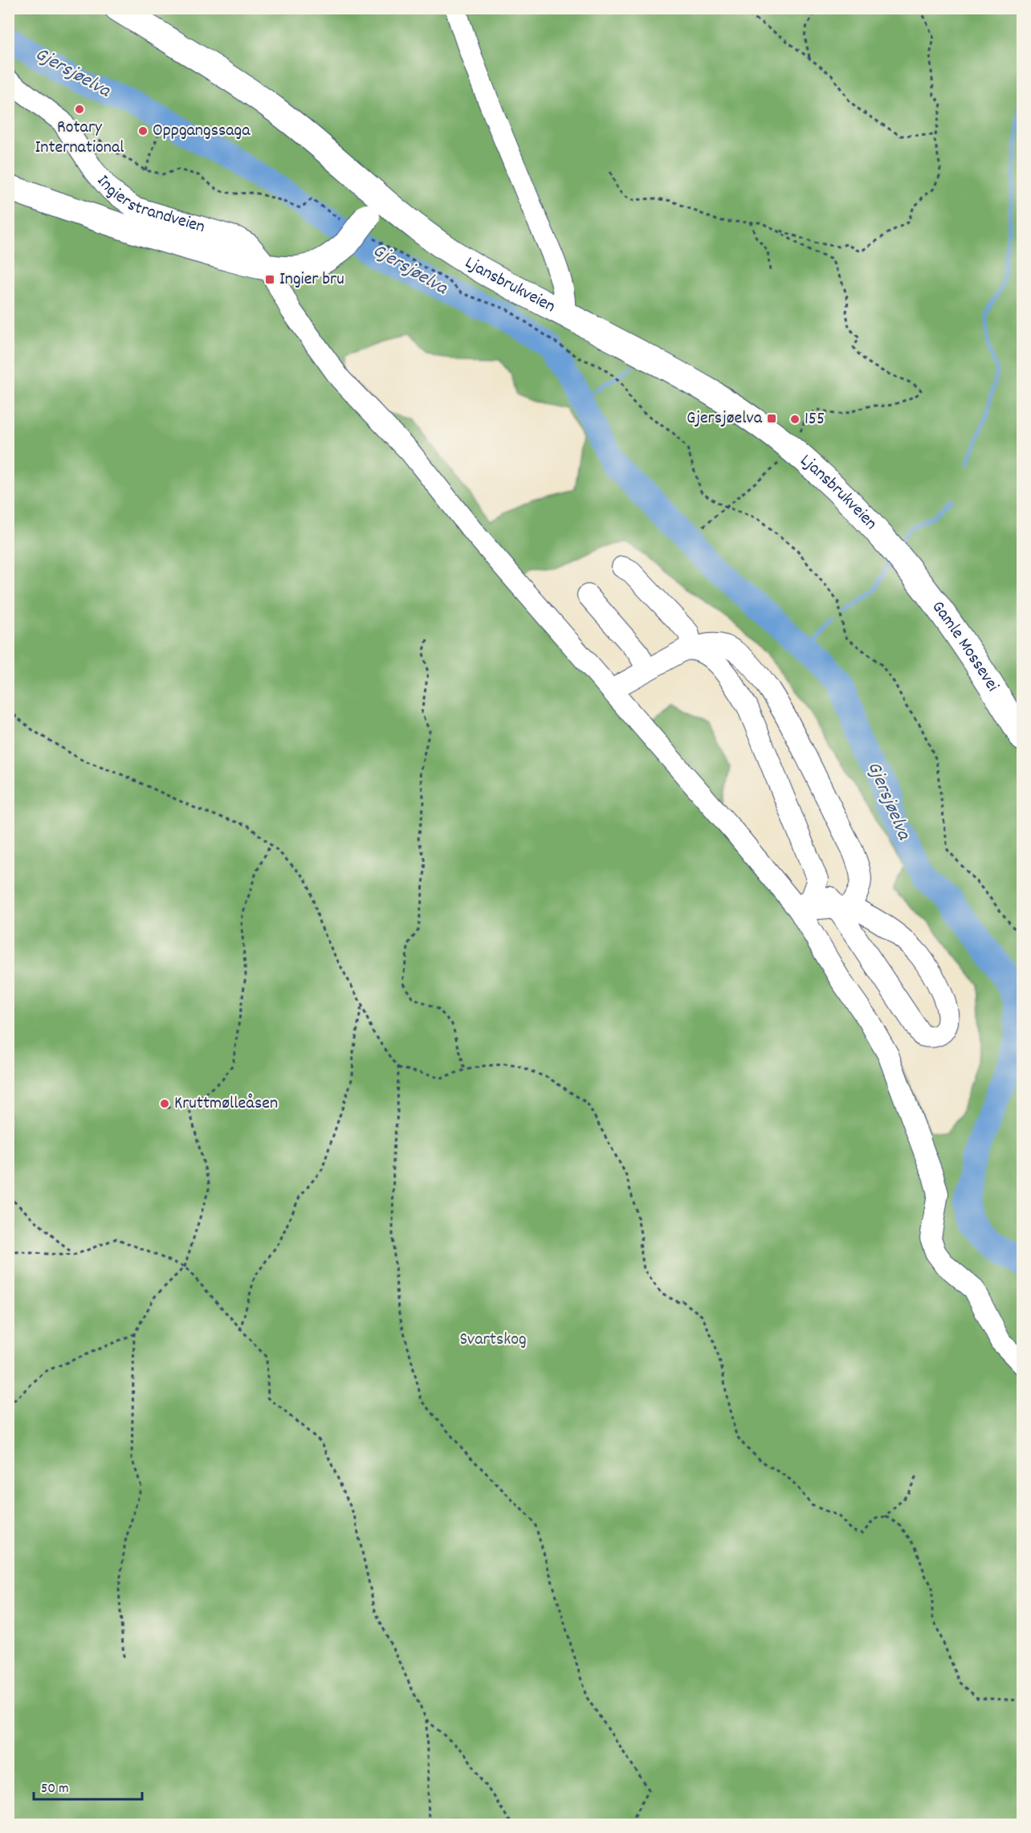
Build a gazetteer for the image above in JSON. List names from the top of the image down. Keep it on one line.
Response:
{"streets":{"main road":["Ingierstrandveien","Ljansbrukveien","Gamle Mossevei"]},"crossings":[["Ingierstrandveien","Ljansbrukveien"],["Ljansbrukveien","Gamle Mossevei"]],"water":["Gjersjøelva"],"parks":["Svartskog"],"places":{"other":["Rotary International","Oppgangssaga","155","Kruttmølleåsen"],"transit":["Ingier bru","Gjersjøelva"]},"scale_bar":"50 m"}
